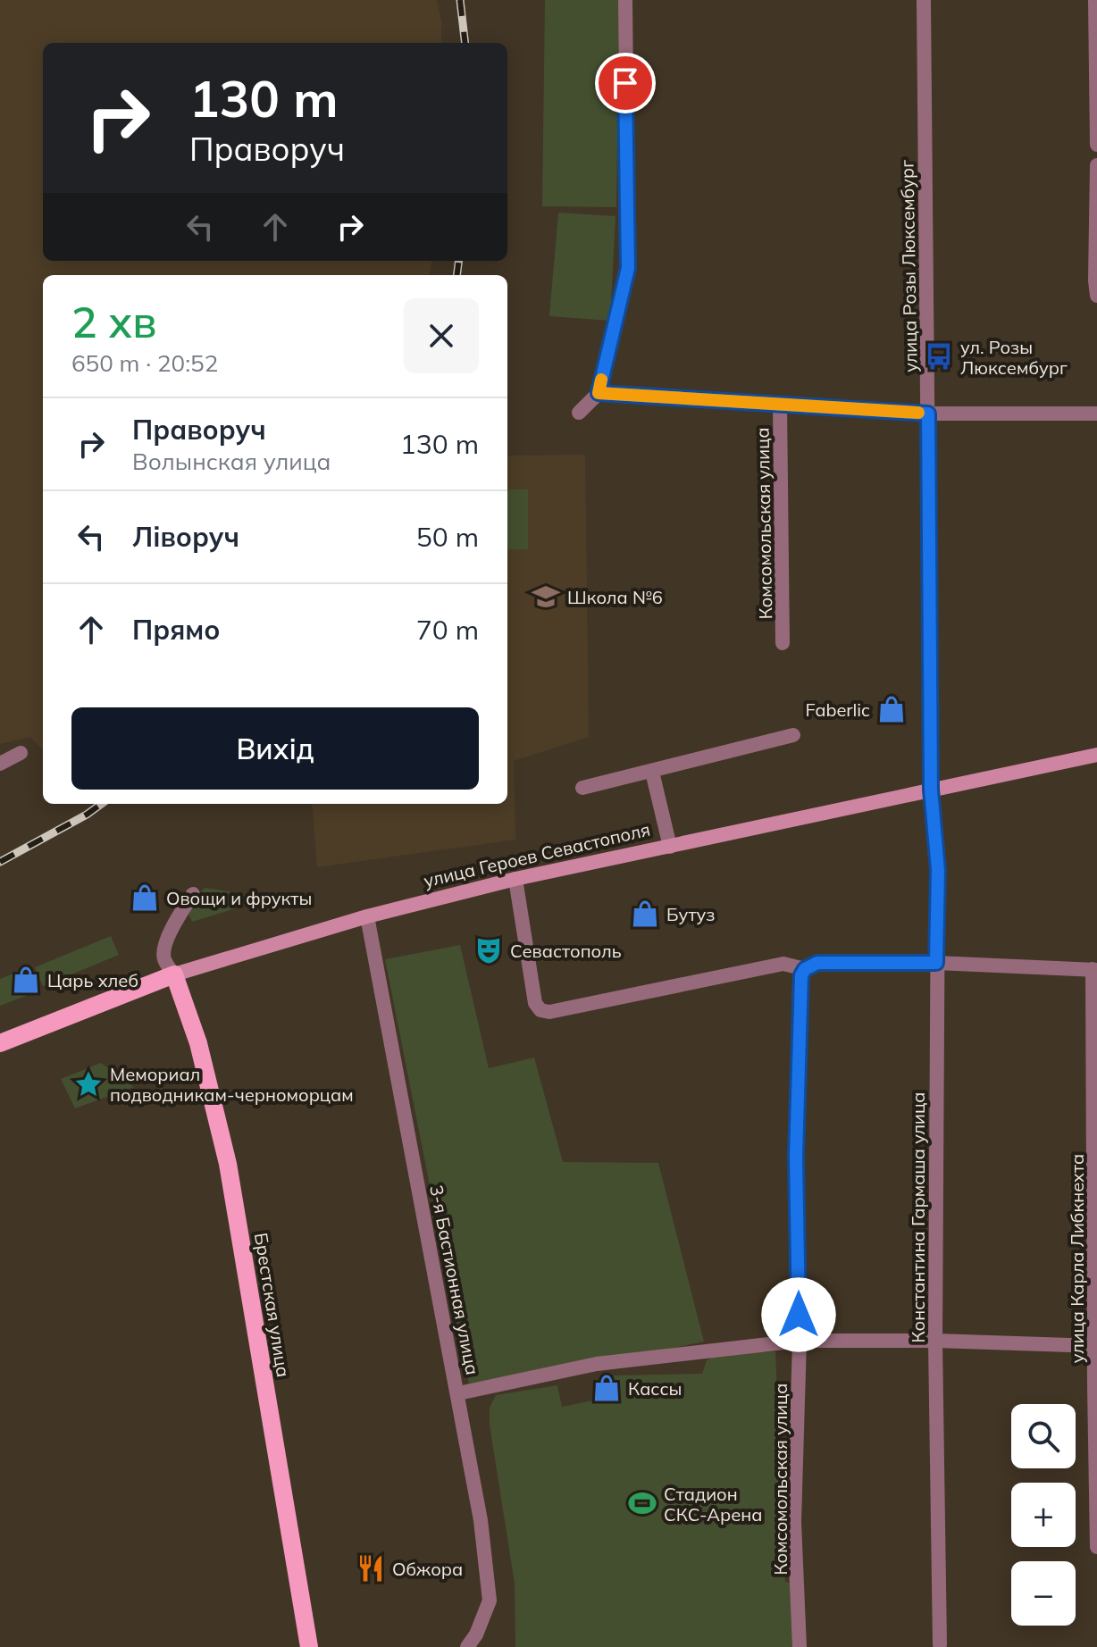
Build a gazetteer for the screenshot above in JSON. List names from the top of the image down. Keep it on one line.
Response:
{"streets":{"main road":["улица Героев Севастополя","Брестская улица"],"street":["улица Розы Люксембург","Комсомольская улица","Константина Гармаша улица","улица Карла Либкнехта","3-я Бастионная улица"]},"crossings":[["улица Розы Люксембург","улица Героев Севастополя"],["улица Розы Люксембург","Константина Гармаша улица"],["улица Героев Севастополя","Константина Гармаша улица"],["улица Героев Севастополя","3-я Бастионная улица"],["улица Героев Севастополя","Брестская улица"]],"places":{"bus stop":["ул. Розы Люксембург"],"school or university":["Школа №6"],"shop":["Faberlic","Овощи и фрукты","Бутуз","Царь хлеб","Кассы"],"theatre":["Севастополь"],"place":["Мемориал подводникам-черноморцам"],"sports":["Стадион СКС-Арена"],"restaurant":["Обжора"]},"page":{"turn":["130 m","Праворуч"],"heading":["2 хв","650 m · 20:52"],"list":[{"name":"Праворуч","note":"Волынская улица","value":"130 m"},{"name":"Ліворуч","value":"50 m"},{"name":"Прямо","value":"70 m"}],"buttons":"Вихід","map_buttons":["+","−"]}}
